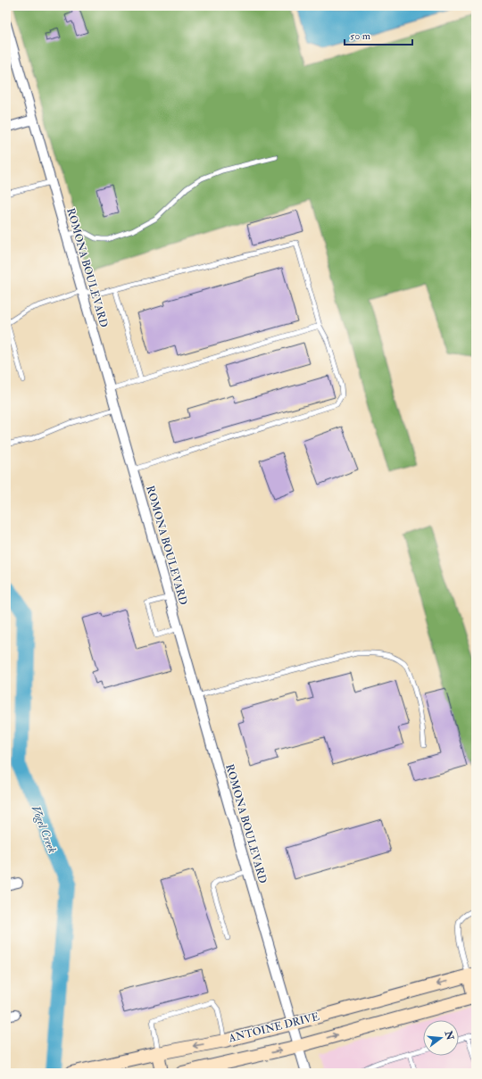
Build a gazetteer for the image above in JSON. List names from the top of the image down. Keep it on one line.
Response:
{"streets":{"main road":["ANTOINE DRIVE"],"street":["ROMONA BOULEVARD"]},"crossings":[["ROMONA BOULEVARD","ANTOINE DRIVE"]],"water":["Vogel Creek"],"scale_bar":"50 m","north":"right"}
